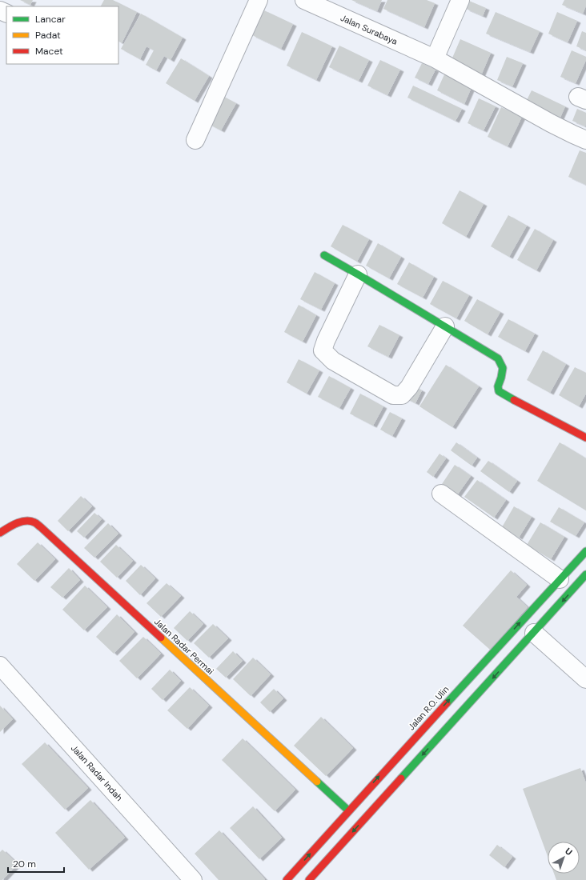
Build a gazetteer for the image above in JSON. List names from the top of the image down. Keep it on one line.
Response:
{"streets":{"main road":["Jalan Radar Permai","Jalan R.O. Ulin"],"street":["Jalan Surabaya","Jalan Radar Indah"]},"crossings":[["Jalan Radar Permai","Jalan R.O. Ulin"]],"legend":["Lancar","Padat","Macet"],"scale_bar":"20 m","north":"top right"}
